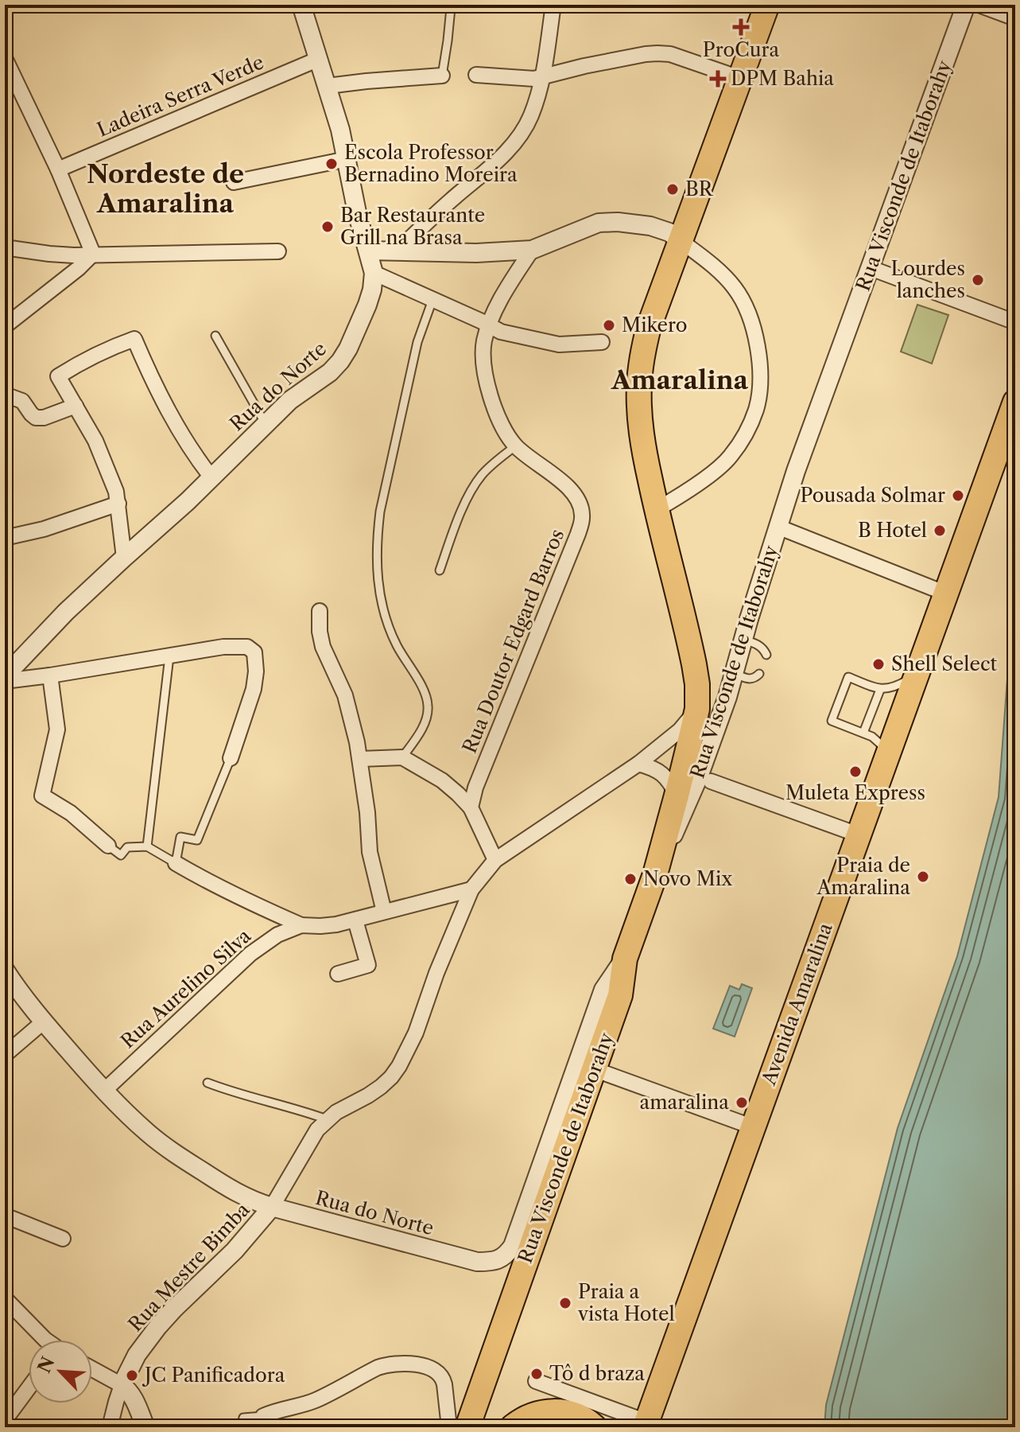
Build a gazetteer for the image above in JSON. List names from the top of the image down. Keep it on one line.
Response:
{"streets":{"main road":["Rua Visconde de Itaborahy","Avenida Amaralina"],"street":["Ladeira Serra Verde","Rua do Norte","Rua Doutor Edgard Barros","Rua Aurelino Silva","Rua Mestre Bimba"]},"crossings":[["Ladeira Serra Verde","Rua do Norte"],["Rua Visconde de Itaborahy","Rua do Norte"],["Rua do Norte","Rua Aurelino Silva"],["Rua do Norte","Rua Mestre Bimba"]],"districts":["Nordeste de Amaralina","Amaralina"],"places":{"health":["ProCura","DPM Bahia"],"other":["Escola Professor Bernadino Moreira","BR","Bar Restaurante Grill na Brasa","Lourdes lanches","Mikero","Pousada Solmar","B Hotel","Shell Select","Muleta Express","Praia de Amaralina","Novo Mix","amaralina","Praia a vista Hotel","Tô d braza","JC Panificadora"]},"north":"top left"}
